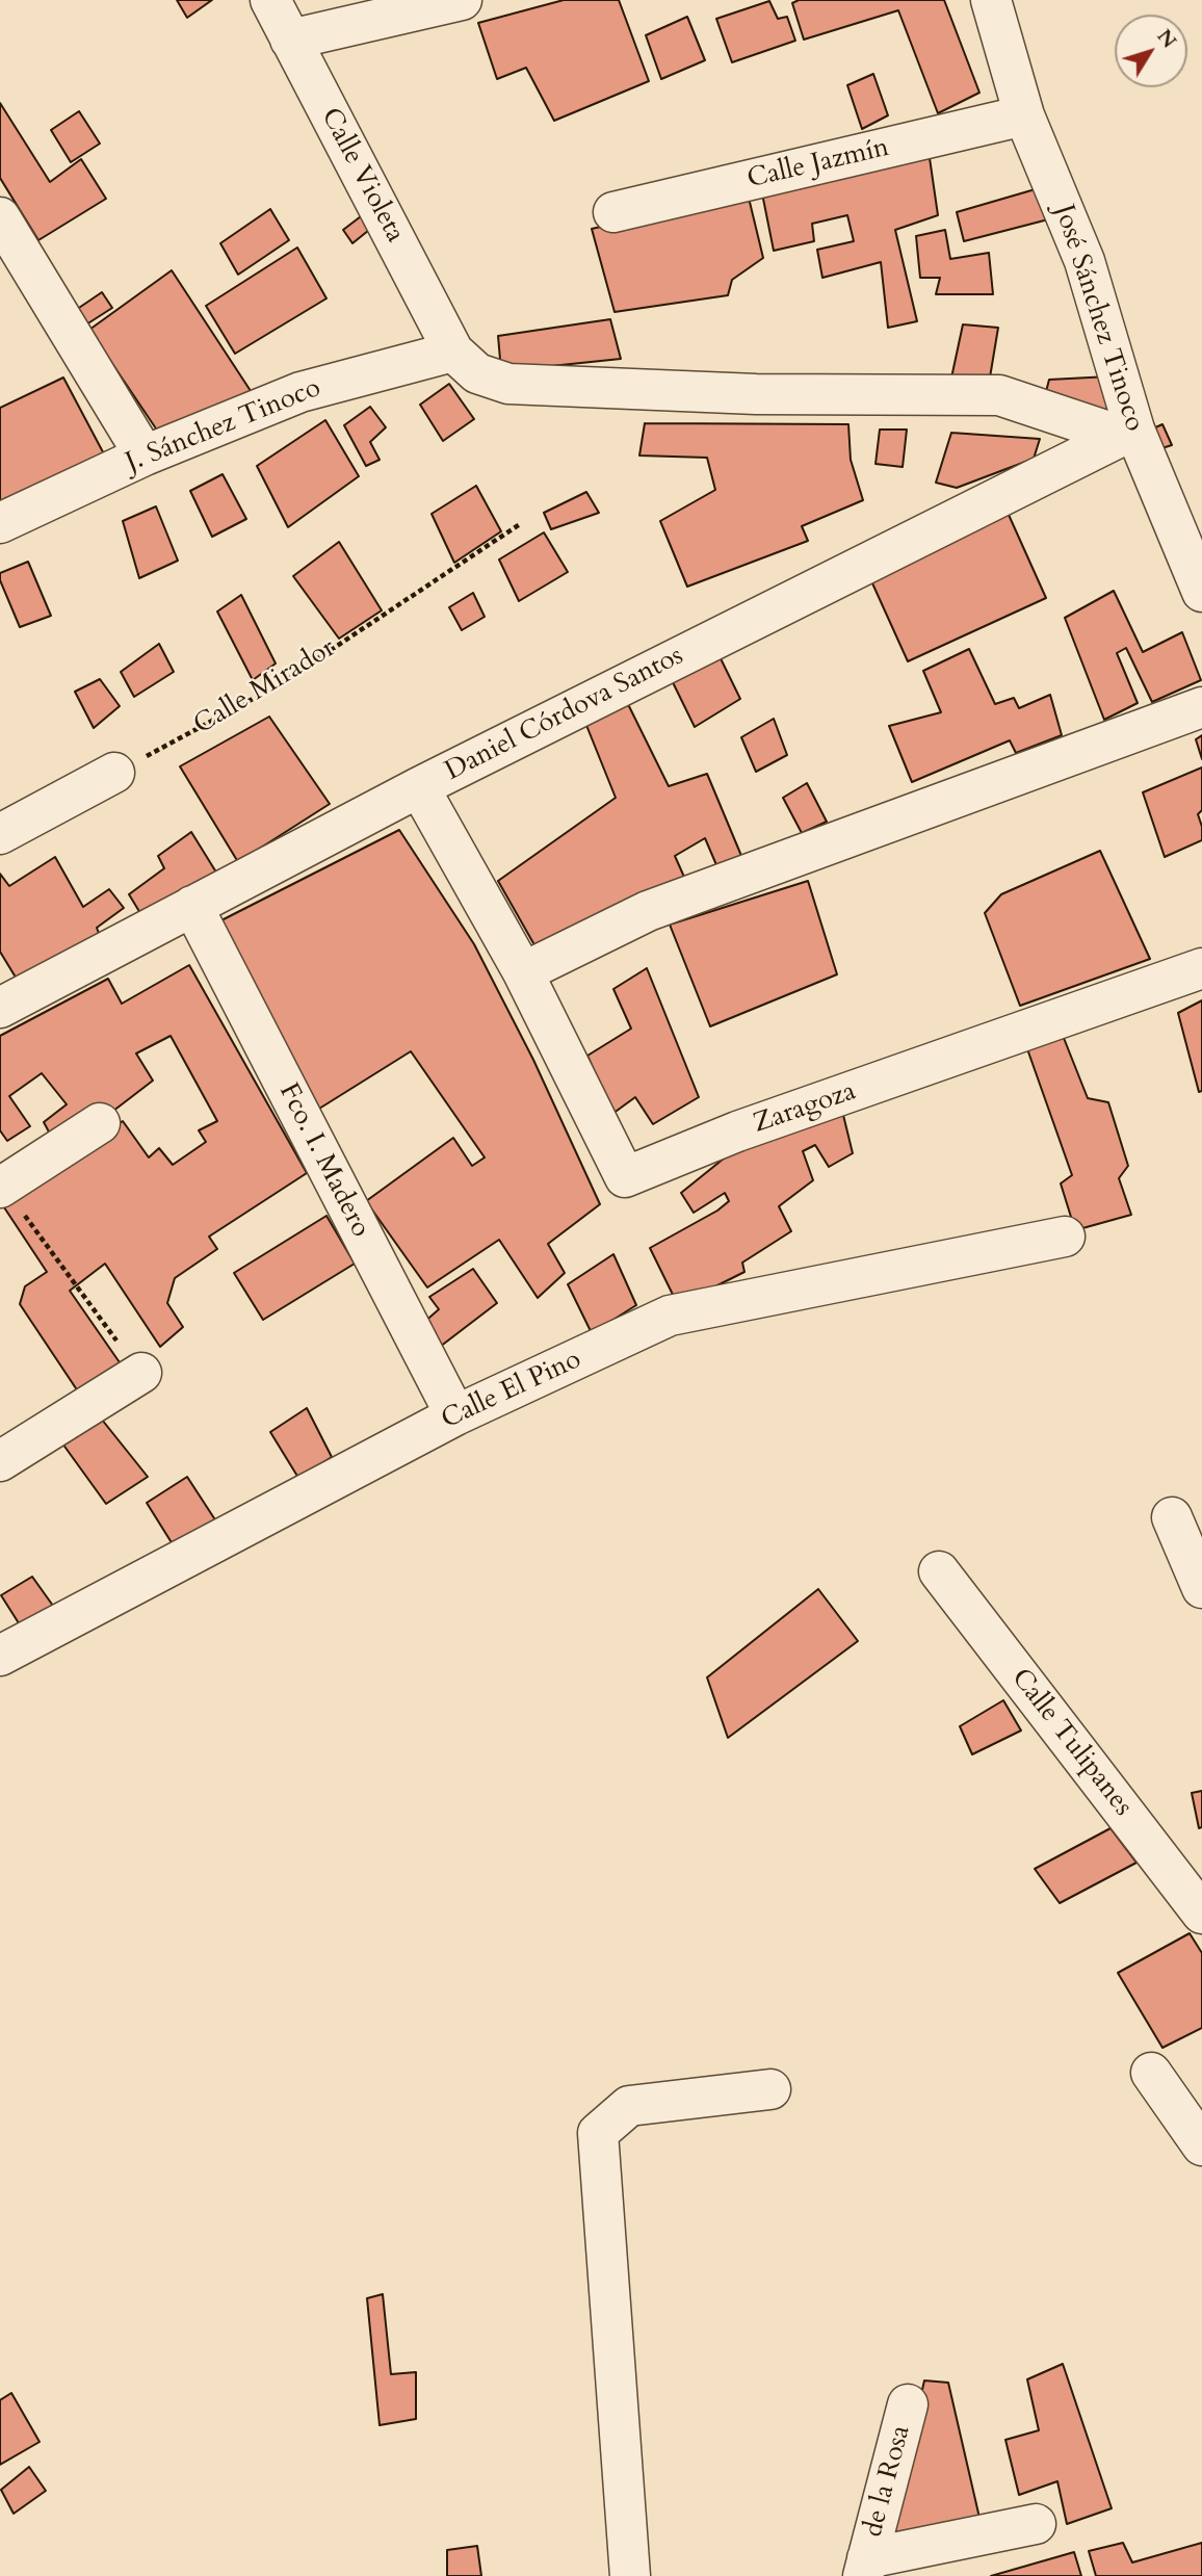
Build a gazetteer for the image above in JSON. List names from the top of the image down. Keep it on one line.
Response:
{"streets":{"street":["Calle Jazmín","Calle Violeta","José Sánchez Tinoco","J. Sánchez Tinoco","Daniel Córdova Santos","Zaragoza","Fco. I. Madero","Calle El Pino","Calle Tulipanes","de la Rosa"],"path":["Calle Mirador"]},"crossings":[["Calle Jazmín","José Sánchez Tinoco"],["Calle Violeta","J. Sánchez Tinoco"],["José Sánchez Tinoco","Daniel Córdova Santos"],["Daniel Córdova Santos","Zaragoza"],["Daniel Córdova Santos","Fco. I. Madero"],["Fco. I. Madero","Calle El Pino"]],"north":"top right"}
